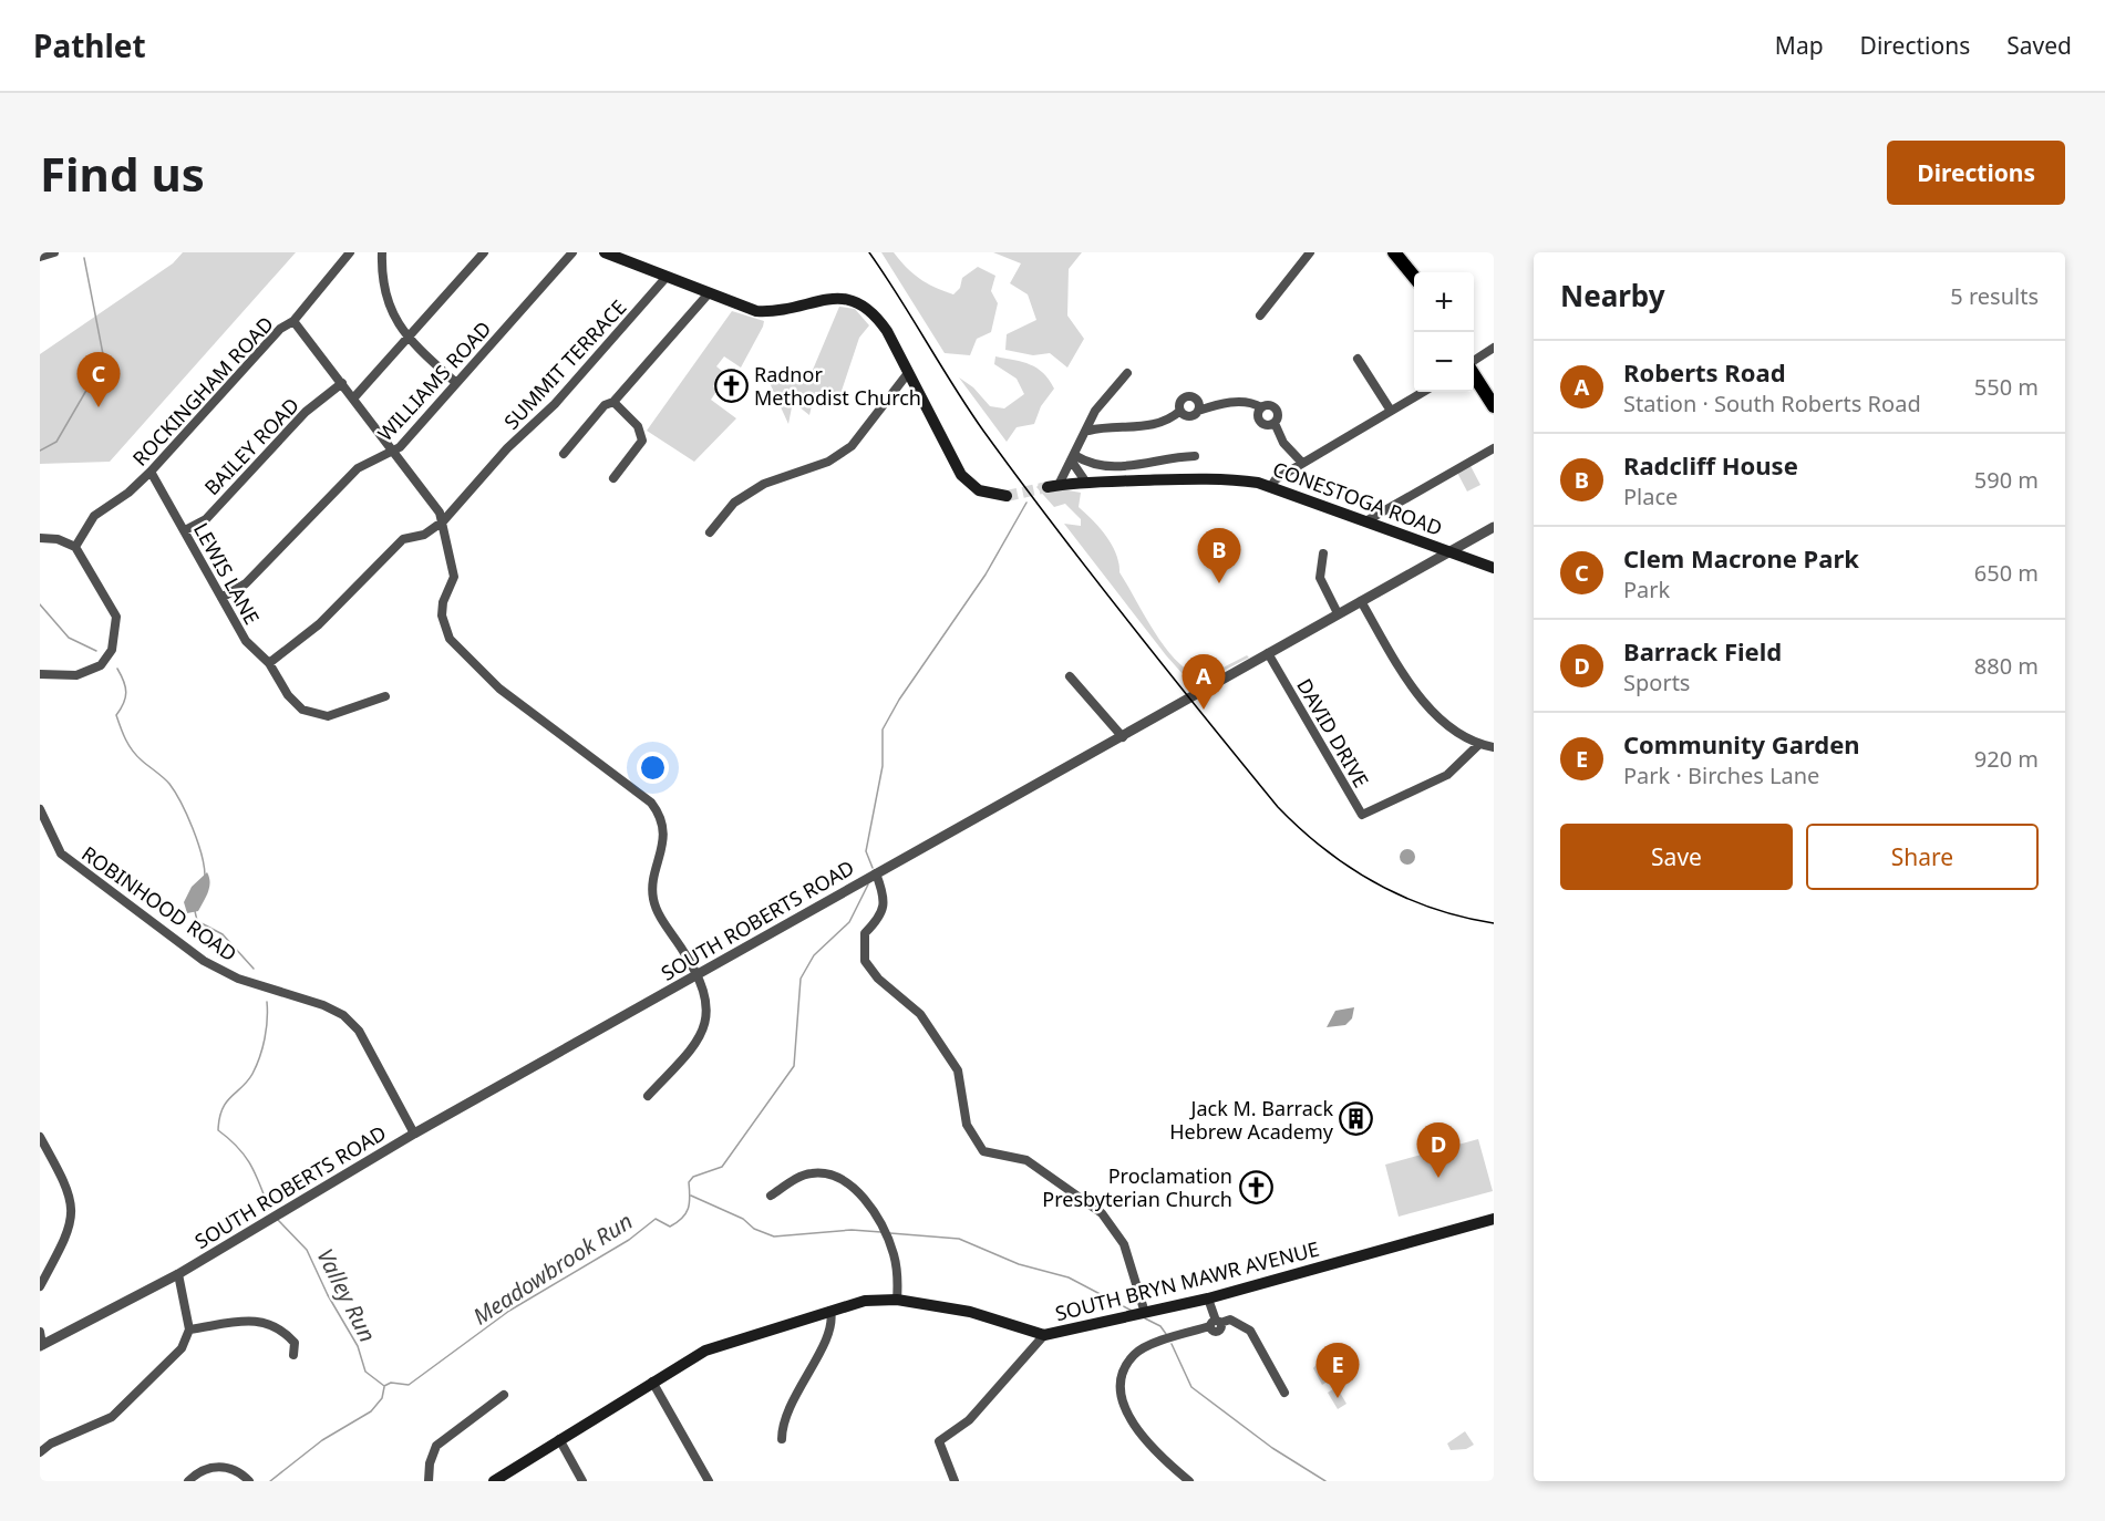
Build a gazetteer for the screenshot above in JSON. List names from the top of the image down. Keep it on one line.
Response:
{"streets":{"main road":["CONESTOGA ROAD","SOUTH BRYN MAWR AVENUE"],"street":["SUMMIT TERRACE","WILLIAMS ROAD","ROCKINGHAM ROAD","BAILEY ROAD","LEWIS LANE","DAVID DRIVE","ROBINHOOD ROAD","SOUTH ROBERTS ROAD"]},"crossings":[["WILLIAMS ROAD","LEWIS LANE"],["ROCKINGHAM ROAD","LEWIS LANE"],["BAILEY ROAD","LEWIS LANE"],["CONESTOGA ROAD","SOUTH ROBERTS ROAD"],["DAVID DRIVE","SOUTH ROBERTS ROAD"],["ROBINHOOD ROAD","SOUTH ROBERTS ROAD"]],"water":["Meadowbrook Run","Valley Run"],"places":{"church":["Radnor Methodist Church","Proclamation Presbyterian Church"],"building":["Jack M. Barrack Hebrew Academy"]},"page":{"header":"Pathlet","nav":["Map","Directions","Saved"],"buttons":["Directions",["Save","Share"]],"title":"Find us","heading":["Nearby","5 results"],"map_buttons":["+","−"],"list":[{"mark":"A","name":"Roberts Road","note":"Station · South Roberts Road","value":"550 m"},{"mark":"B","name":"Radcliff House","note":"Place","value":"590 m"},{"mark":"C","name":"Clem Macrone Park","note":"Park","value":"650 m"},{"mark":"D","name":"Barrack Field","note":"Sports","value":"880 m"},{"mark":"E","name":"Community Garden","note":"Park · Birches Lane","value":"920 m"}],"pins":["C","B","A","D","E"]}}
